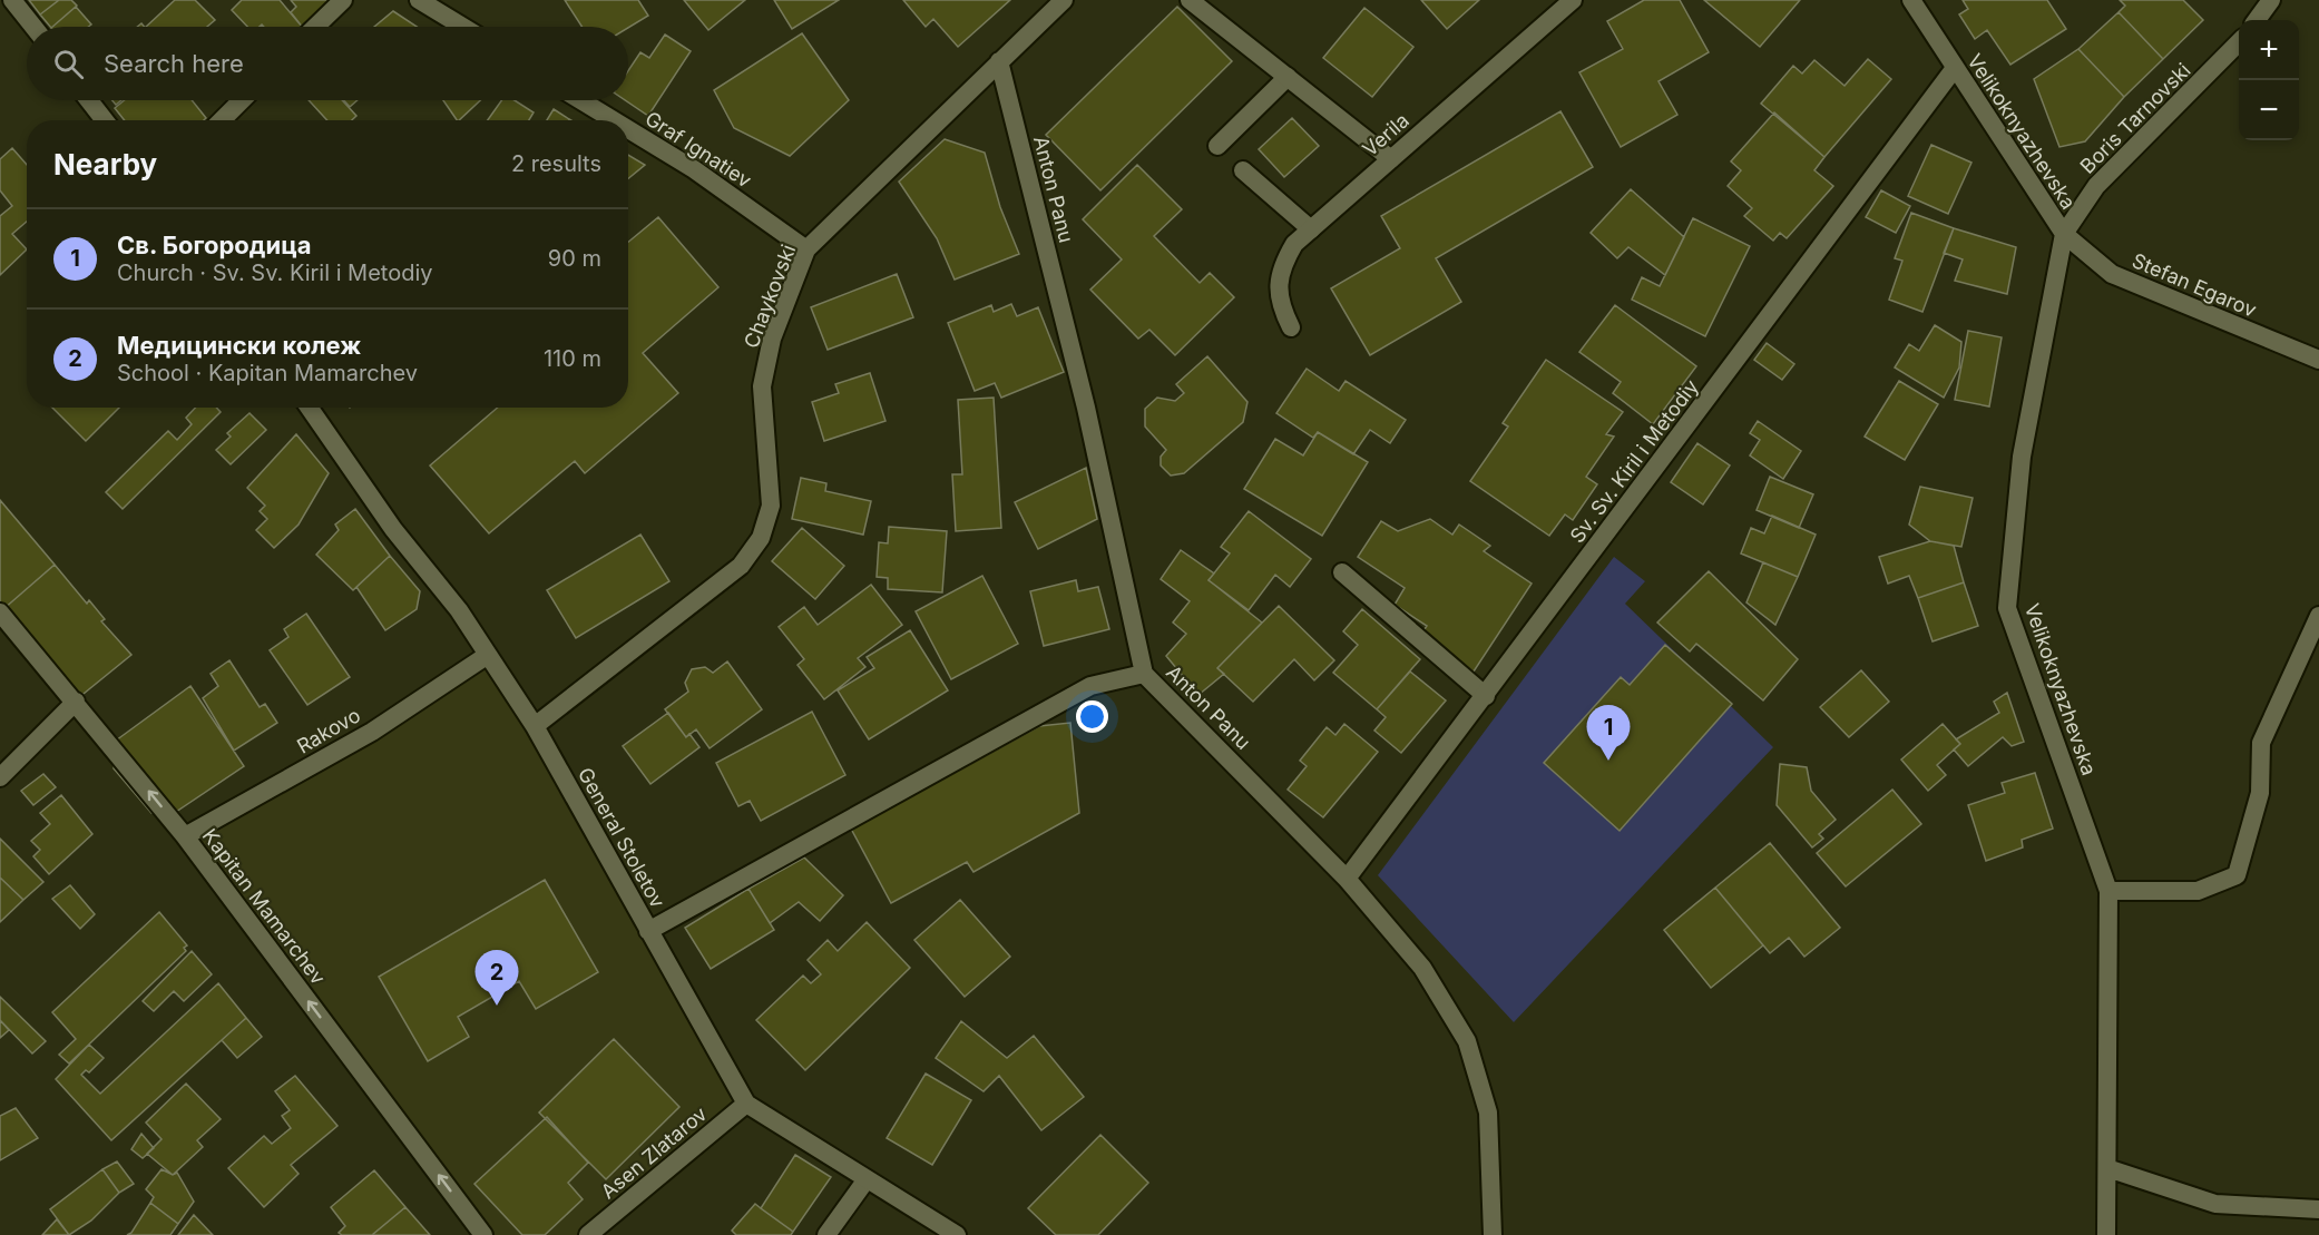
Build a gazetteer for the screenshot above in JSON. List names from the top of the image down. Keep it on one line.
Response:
{"streets":{"street":["Boris Tarnovski","Velikoknyazhevska","Verila","Graf Ignatiev","Anton Panu","Stefan Egarov","Chaykovski","Sv. Sv. Kiril i Metodiy","Rakovo","General Stoletov","Kapitan Mamarchev","Asen Zlatarov"]},"crossings":[["Boris Tarnovski","Velikoknyazhevska"],["Boris Tarnovski","Stefan Egarov"],["Velikoknyazhevska","Stefan Egarov"],["Velikoknyazhevska","Sv. Sv. Kiril i Metodiy"],["Graf Ignatiev","Chaykovski"],["Anton Panu","Chaykovski"],["Anton Panu","Sv. Sv. Kiril i Metodiy"],["Chaykovski","General Stoletov"],["Rakovo","General Stoletov"],["Rakovo","Kapitan Mamarchev"],["General Stoletov","Asen Zlatarov"]],"one_way":["Kapitan Mamarchev"],"page":{"map_buttons":["+","−"],"search":"Search here","heading":["Nearby","2 results"],"list":[{"mark":"1","name":"Св. Богородица","note":"Church · Sv. Sv. Kiril i Metodiy","value":"90 m"},{"mark":"2","name":"Медицински колеж","note":"School · Kapitan Mamarchev","value":"110 m"}],"pins":["1","2"]}}
